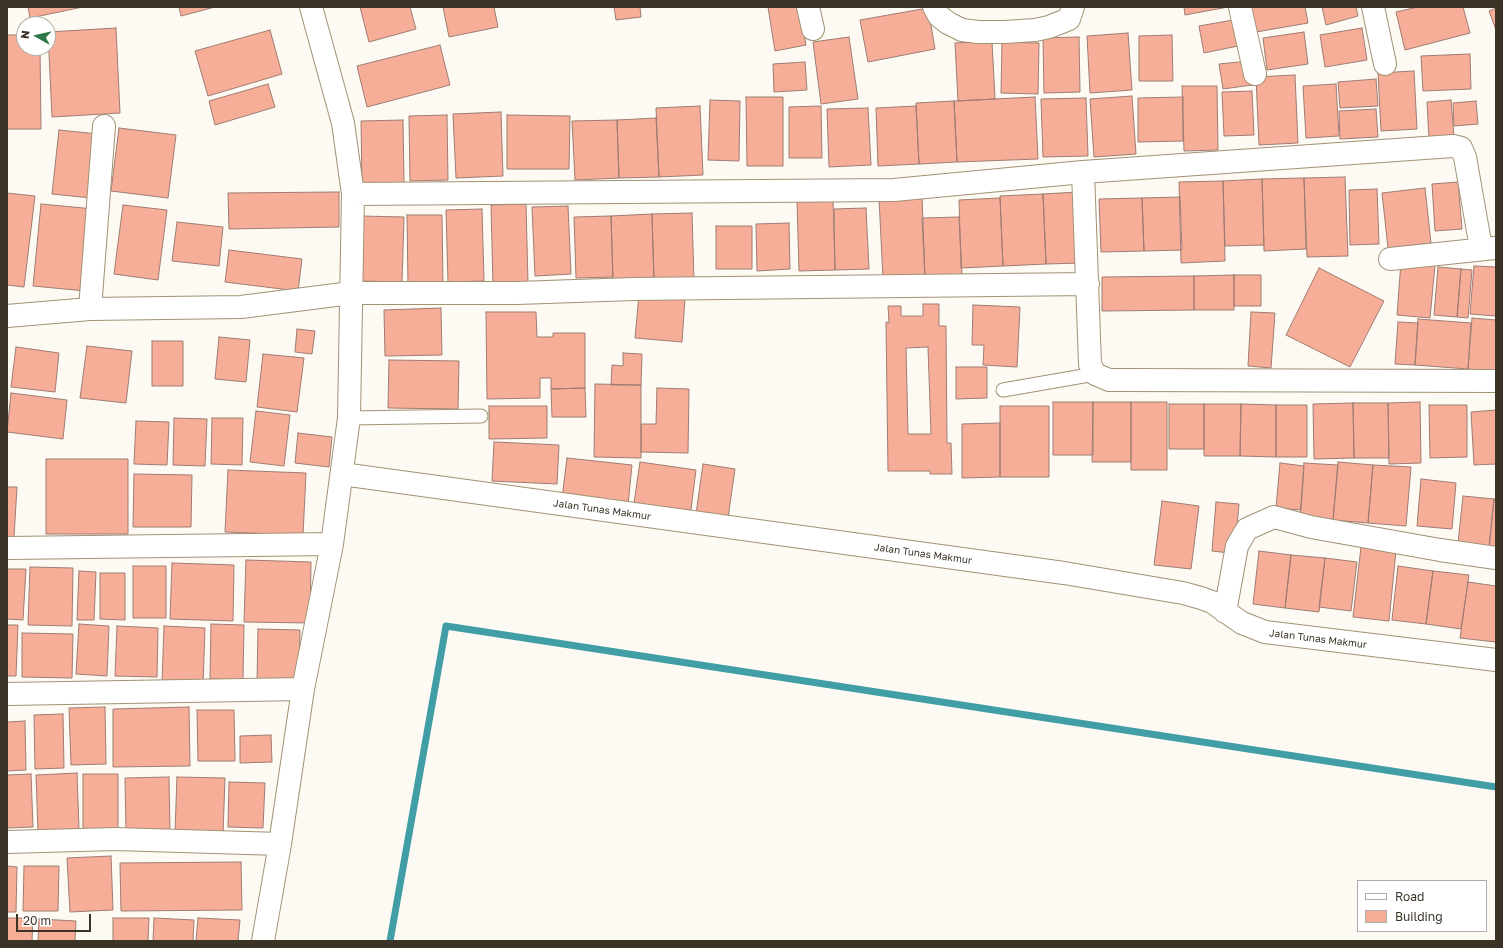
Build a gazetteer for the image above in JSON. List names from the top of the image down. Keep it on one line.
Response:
{"streets":{"street":["Jalan Tunas Makmur"]},"legend":["Road","Building"],"scale_bar":"20 m","north":"left"}
